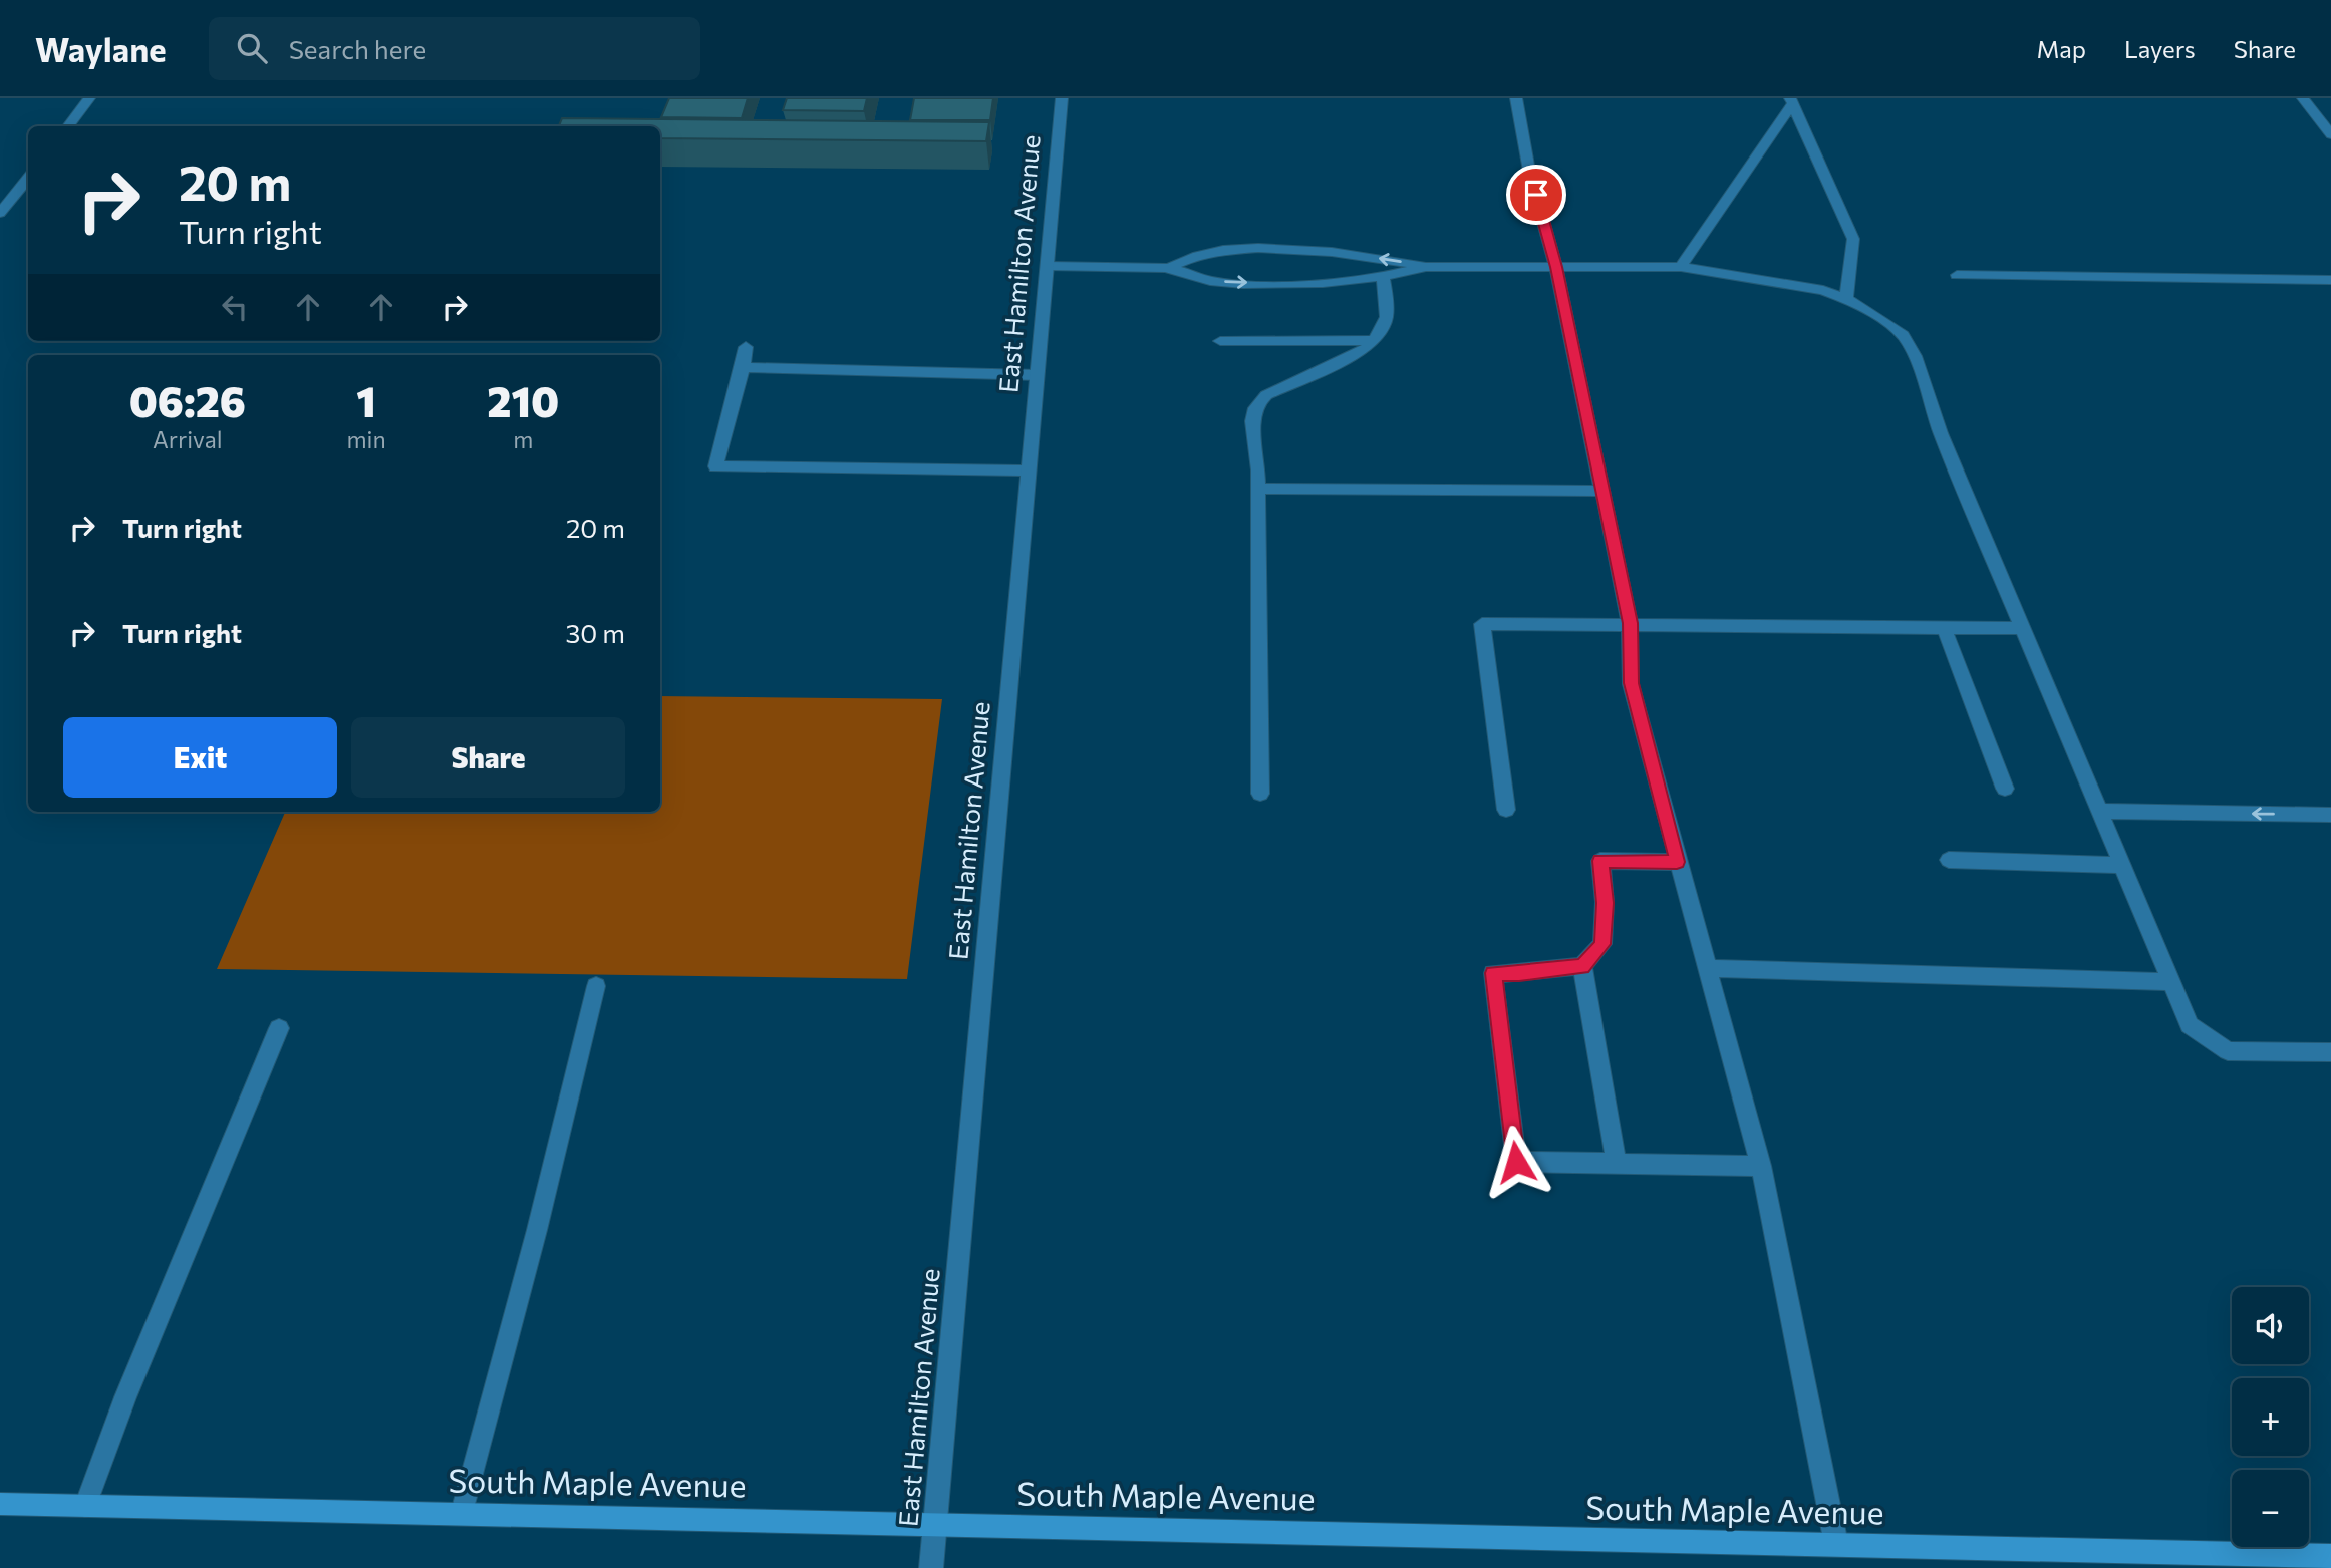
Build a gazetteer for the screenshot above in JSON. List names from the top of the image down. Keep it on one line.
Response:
{"streets":{"main road":["South Maple Avenue"],"street":["East Hamilton Avenue"]},"crossings":[["East Hamilton Avenue","South Maple Avenue"]],"page":{"header":"Waylane","search":"Search here","nav":["Map","Layers","Share"],"turn":["20 m","Turn right"],"eta":["06:26","Arrival","1","min","210","m"],"list":[{"name":"Turn right","value":"20 m"},{"name":"Turn right","value":"30 m"}],"buttons":["Exit","Share"],"map_buttons":["+","−"]}}
